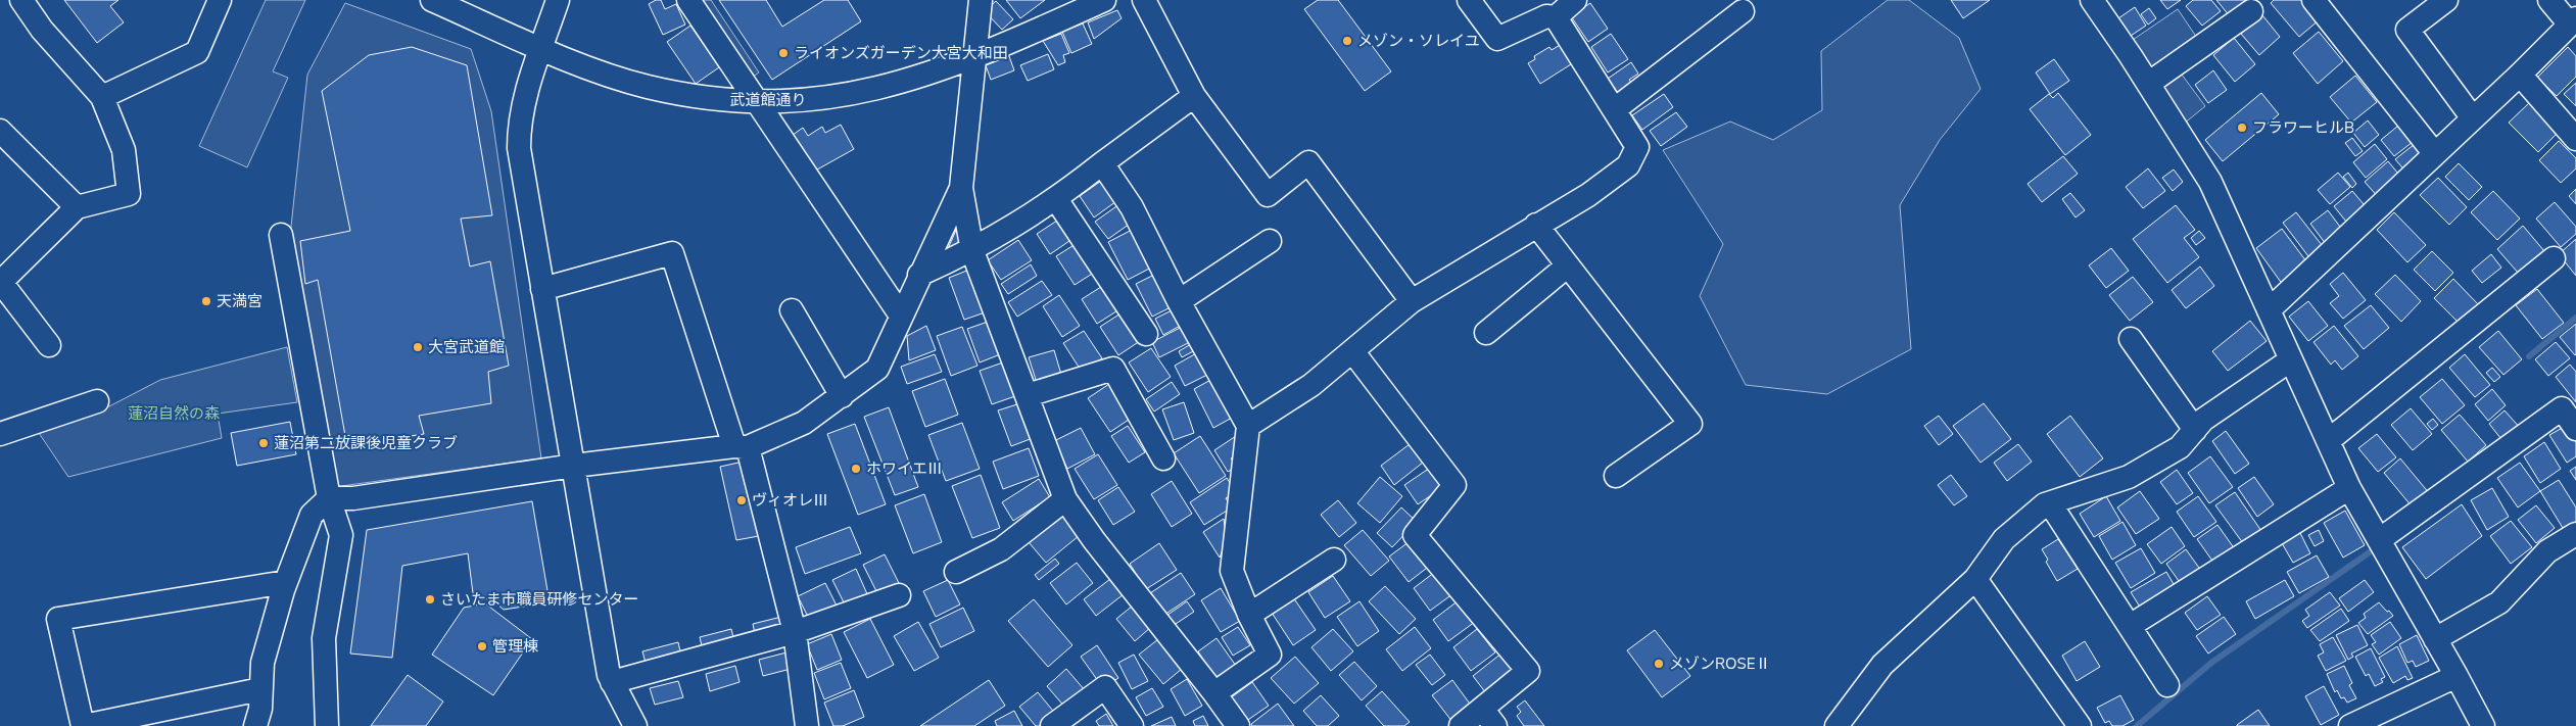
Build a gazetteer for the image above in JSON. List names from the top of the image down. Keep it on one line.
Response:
{"streets":{"street":["武道館通り"]},"parks":["蓮沼自然の森"],"places":["メゾン・ソレイユ","ライオンズガーデン大宮大和田","フラワーヒルB","天満宮","大宮武道館","蓮沼第二放課後児童クラブ","ホワイエⅢ","ヴィオレⅢ","さいたま市職員研修センター","管理棟","メゾンROSEⅡ"]}
